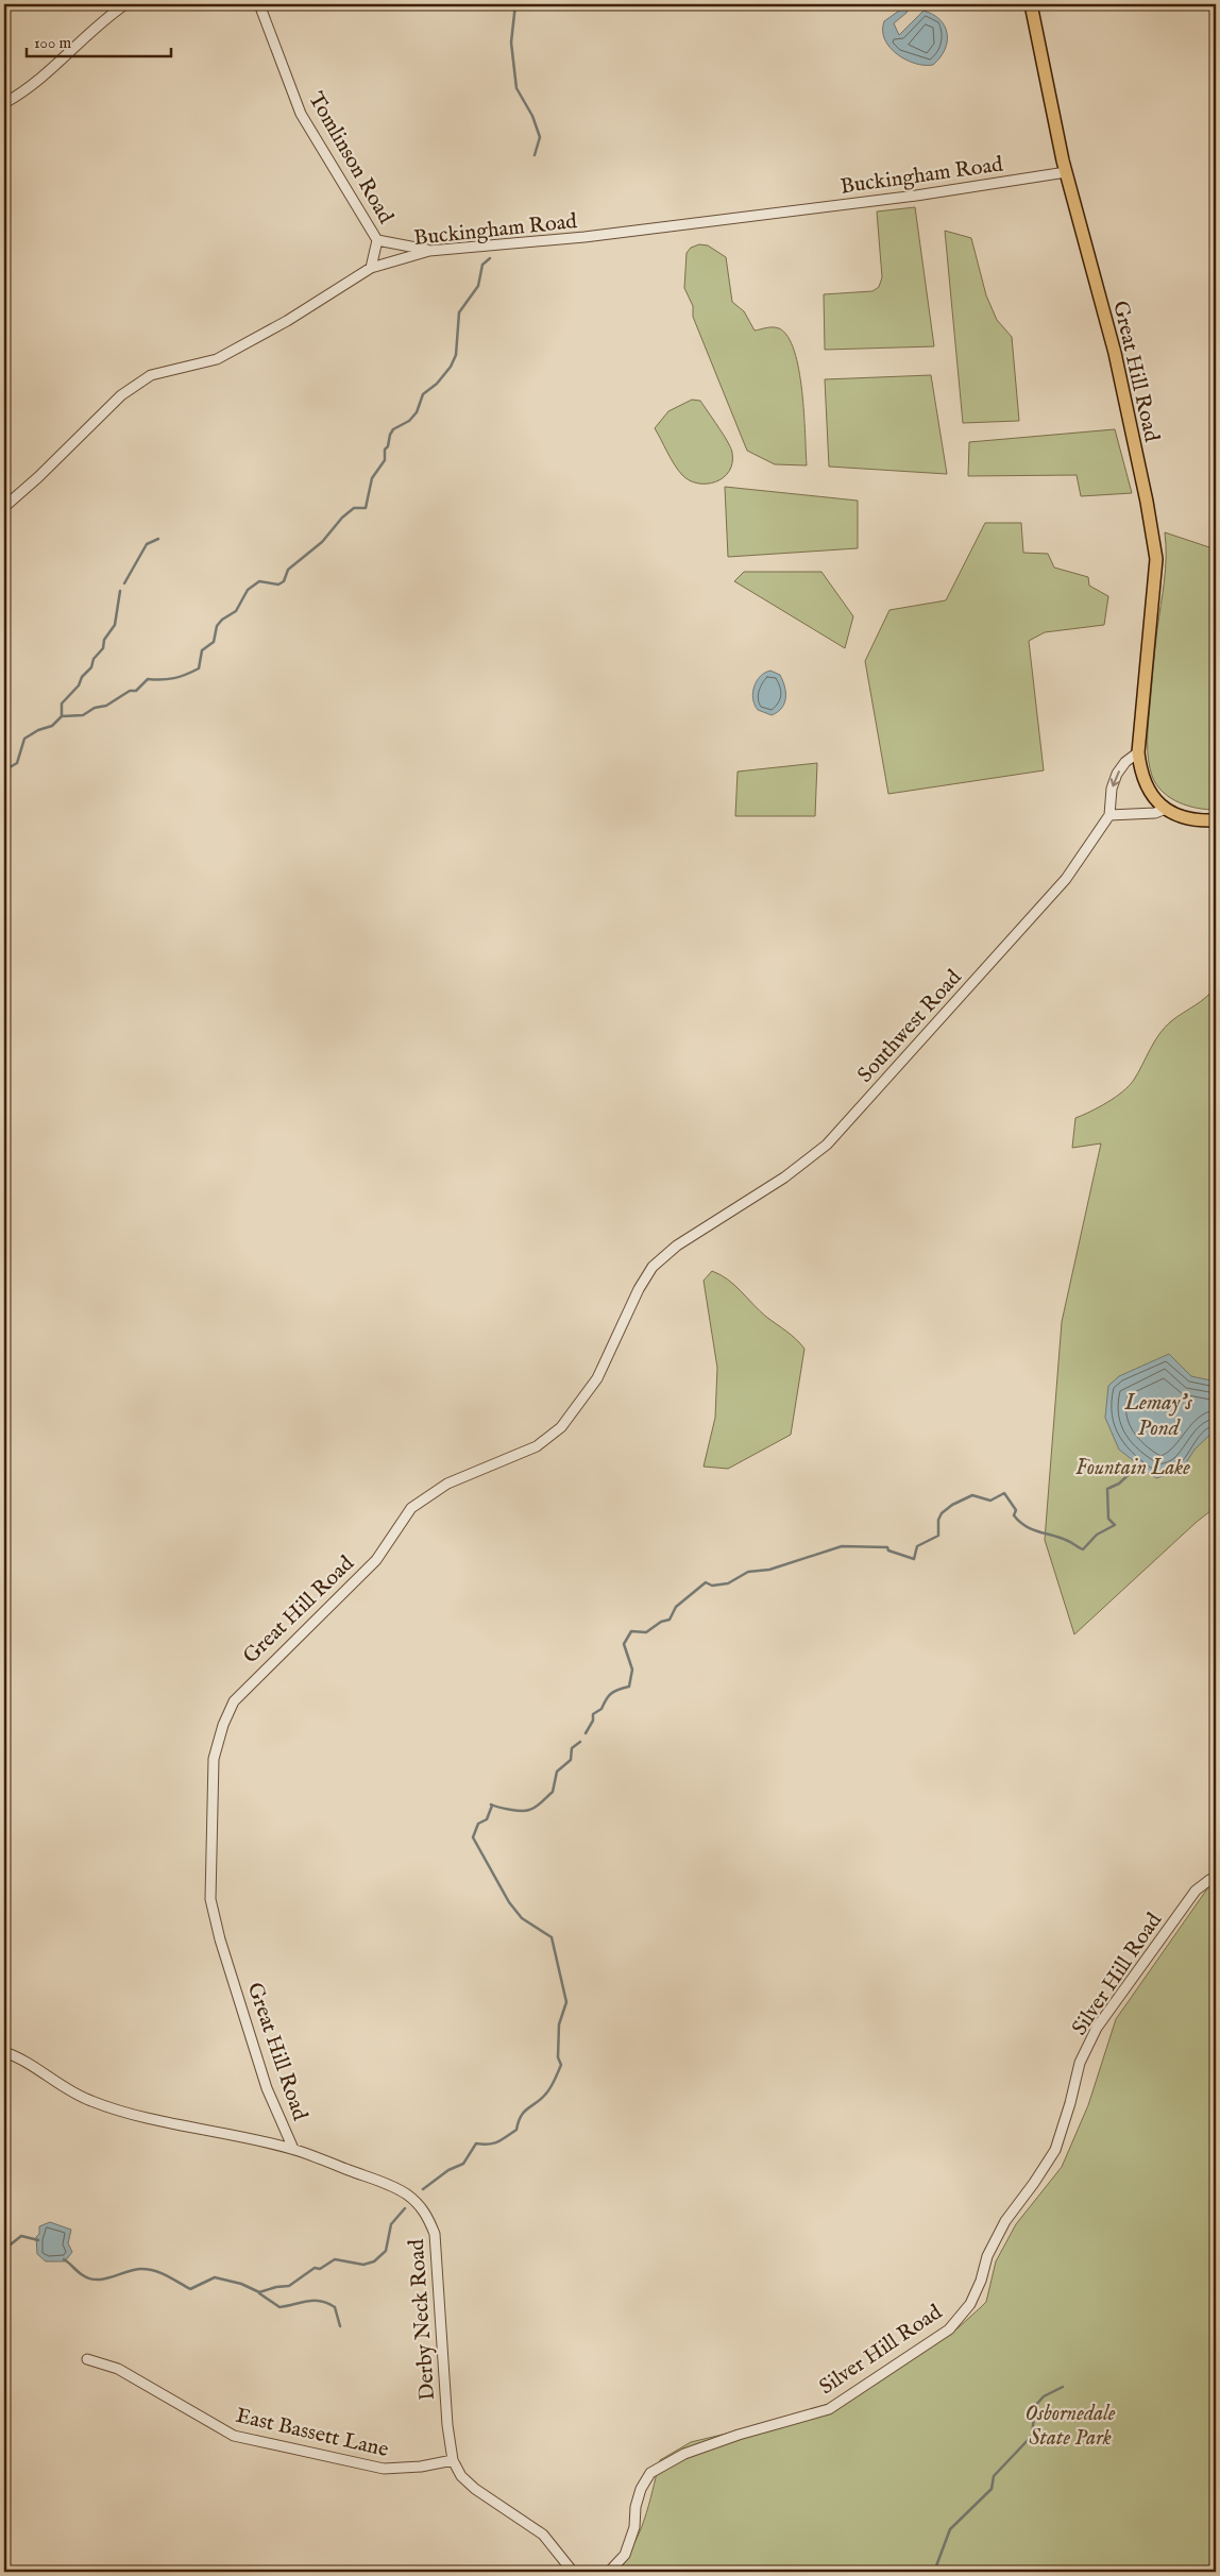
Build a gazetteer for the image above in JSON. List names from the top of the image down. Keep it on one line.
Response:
{"streets":{"main road":["Great Hill Road"],"street":["Tomlinson Road","Buckingham Road","Southwest Road","Silver Hill Road","Derby Neck Road","East Bassett Lane"]},"crossings":[["Tomlinson Road","Buckingham Road"],["Buckingham Road","Great Hill Road"],["Great Hill Road","Southwest Road"],["Great Hill Road","Derby Neck Road"],["Derby Neck Road","East Bassett Lane"]],"water":["Lemay's Pond"],"parks":["Fountain Lake","Osbornedale State Park"],"scale_bar":"100 m"}
